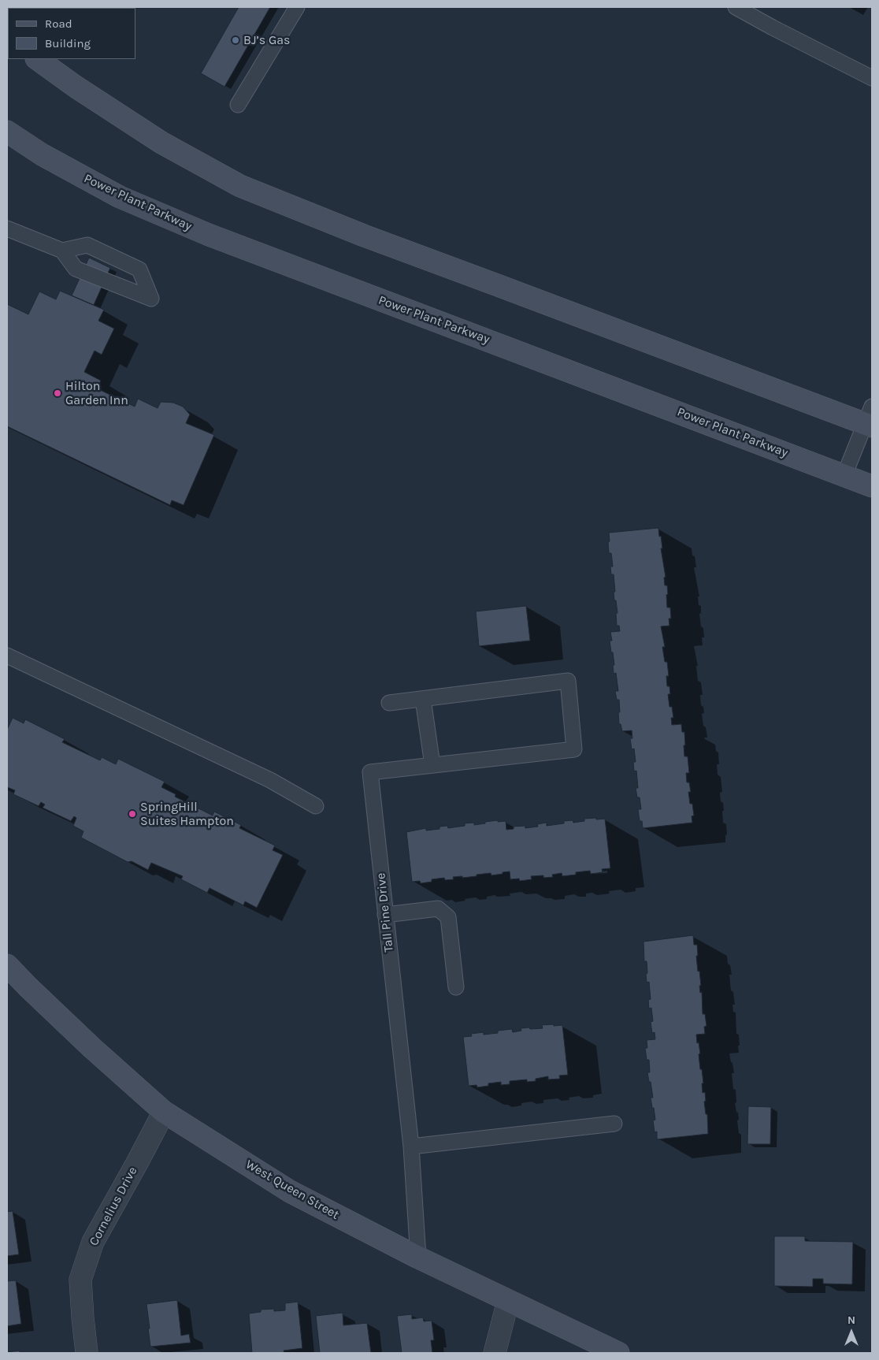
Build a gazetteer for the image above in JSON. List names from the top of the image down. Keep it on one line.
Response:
{"streets":{"main road":["Power Plant Parkway","West Queen Street"],"street":["Cornelius Drive"],"lane":["Tall Pine Drive"]},"crossings":[["Tall Pine Drive","West Queen Street"],["West Queen Street","Cornelius Drive"]],"places":["BJ’s Gas","Hilton Garden Inn","SpringHill Suites Hampton"],"legend":["Road","Building"],"north":"top"}
